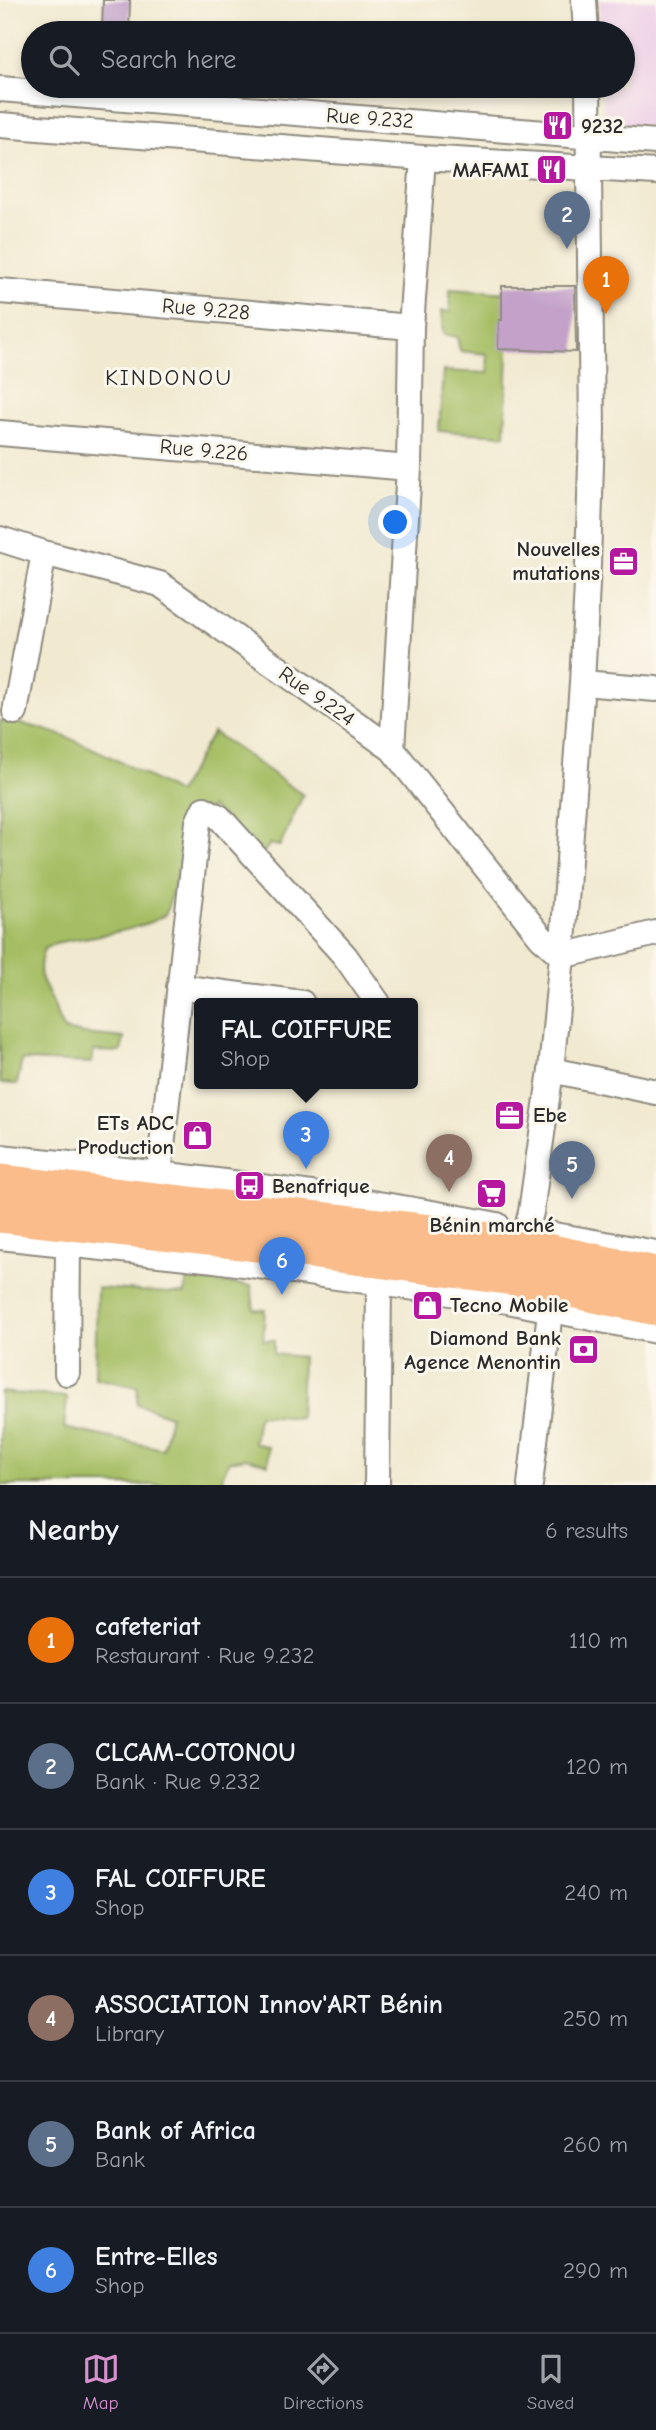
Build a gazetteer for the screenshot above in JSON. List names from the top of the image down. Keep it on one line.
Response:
{"streets":{"street":["Rue 9.232","Rue 9.228","Rue 9.226","Rue 9.224"]},"districts":["KINDONOU"],"places":{"restaurant":["9232","MAFAMI"],"office":["Nouvelles mutations","Ebe"],"shop":["ETs ADC Production","Tecno Mobile"],"bus stop":["Benafrique"],"supermarket":["Bénin marché"],"bank":["Diamond Bank Agence Menontin"]},"page":{"search":"Search here","pins":["2","1","3","4","5","6"],"popup":["FAL COIFFURE","Shop"],"heading":["Nearby","6 results"],"list":[{"mark":"1","name":"cafeteriat","note":"Restaurant · Rue 9.232","value":"110 m"},{"mark":"2","name":"CLCAM-COTONOU","note":"Bank · Rue 9.232","value":"120 m"},{"mark":"3","name":"FAL COIFFURE","note":"Shop","value":"240 m"},{"mark":"4","name":"ASSOCIATION Innov'ART Bénin","note":"Library","value":"250 m"},{"mark":"5","name":"Bank of Africa","note":"Bank","value":"260 m"},{"mark":"6","name":"Entre-Elles","note":"Shop","value":"290 m"}],"nav":["Map","Directions","Saved"]}}
